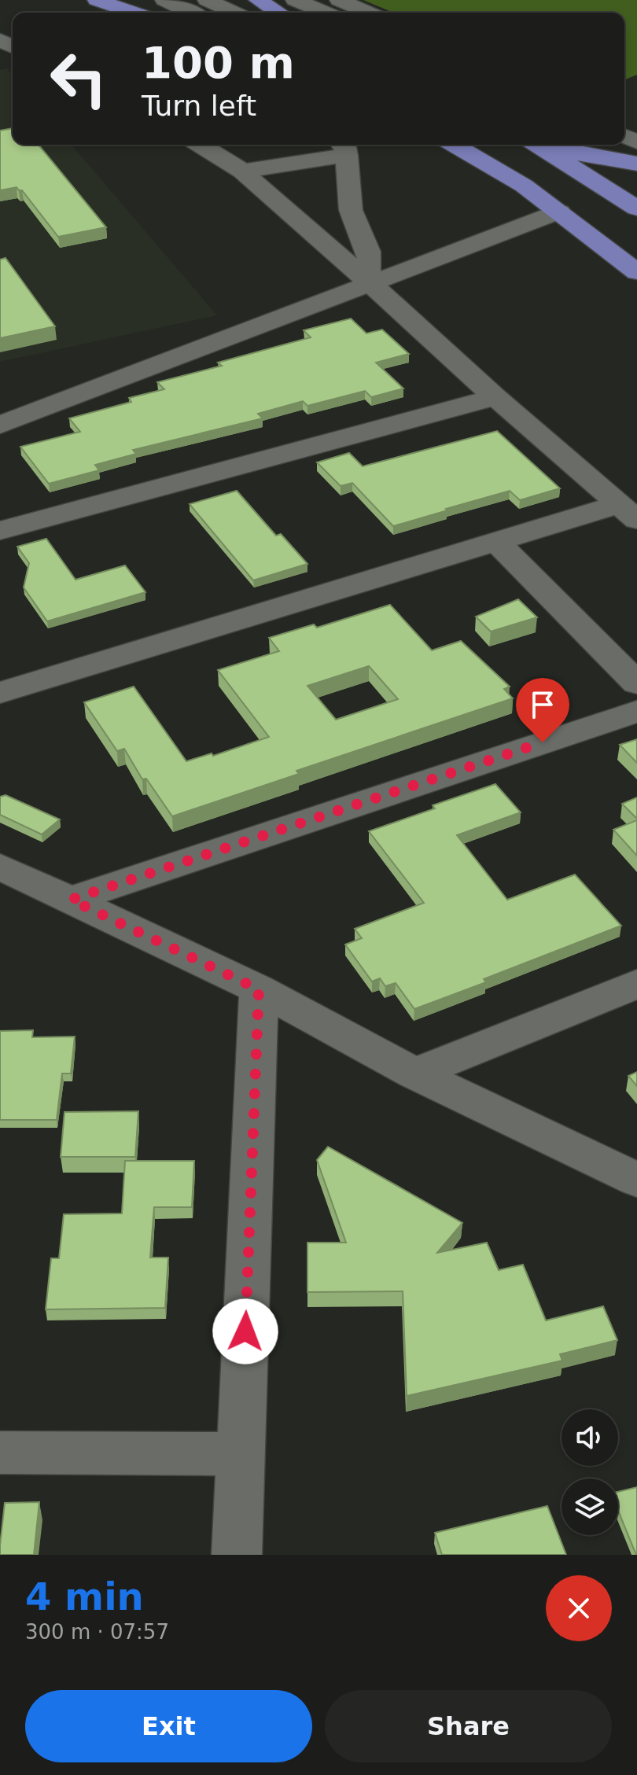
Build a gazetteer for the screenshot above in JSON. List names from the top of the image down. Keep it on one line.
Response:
{"page":{"turn":["100 m","Turn left"],"heading":["4 min","300 m · 07:57"],"buttons":["Exit","Share"]}}
